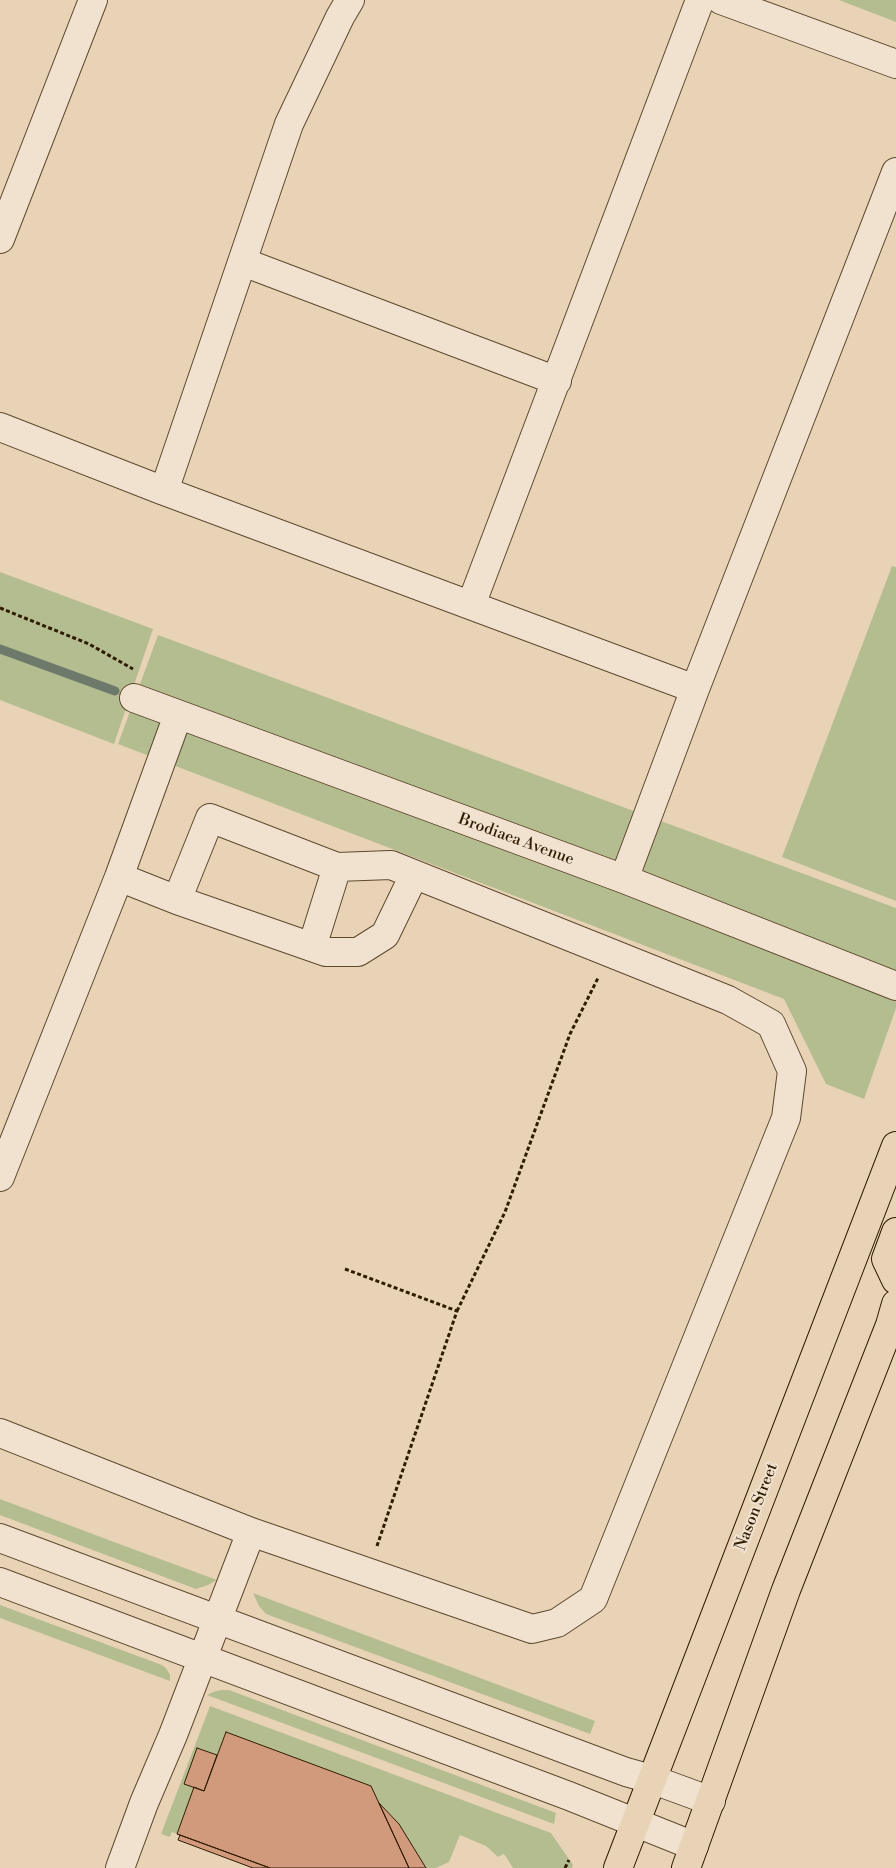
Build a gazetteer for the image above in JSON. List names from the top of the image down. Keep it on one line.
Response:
{"streets":{"main road":["Nason Street"],"street":["Brodiaea Avenue"]}}
